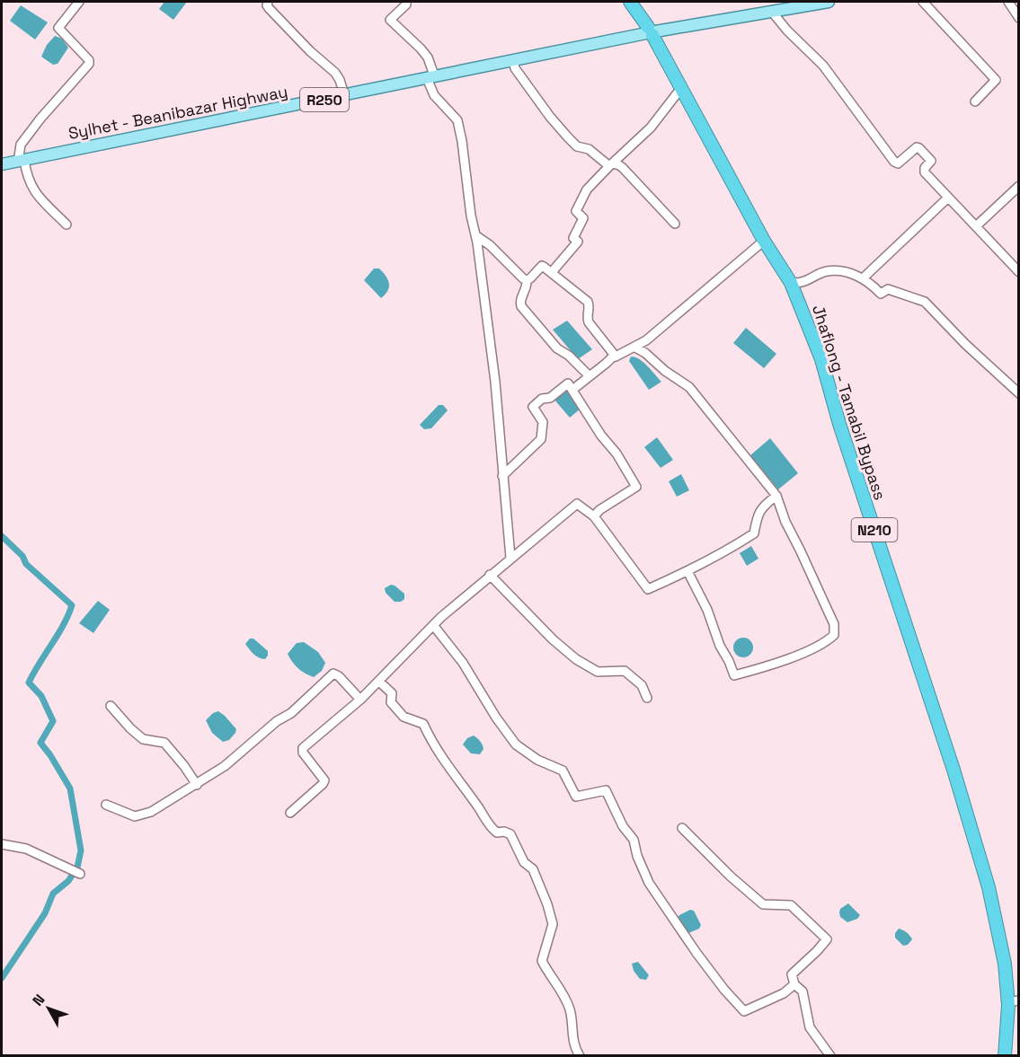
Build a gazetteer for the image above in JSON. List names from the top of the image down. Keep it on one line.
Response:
{"streets":{"highway":["Jhaflong - Tamabil Bypass","N210"],"main road":["R250","Sylhet - Beanibazar Highway"]},"crossings":[["R250","Sylhet - Beanibazar Highway"],["R250","Jhaflong - Tamabil Bypass"],["Sylhet - Beanibazar Highway","Jhaflong - Tamabil Bypass"]],"north":"top left"}
